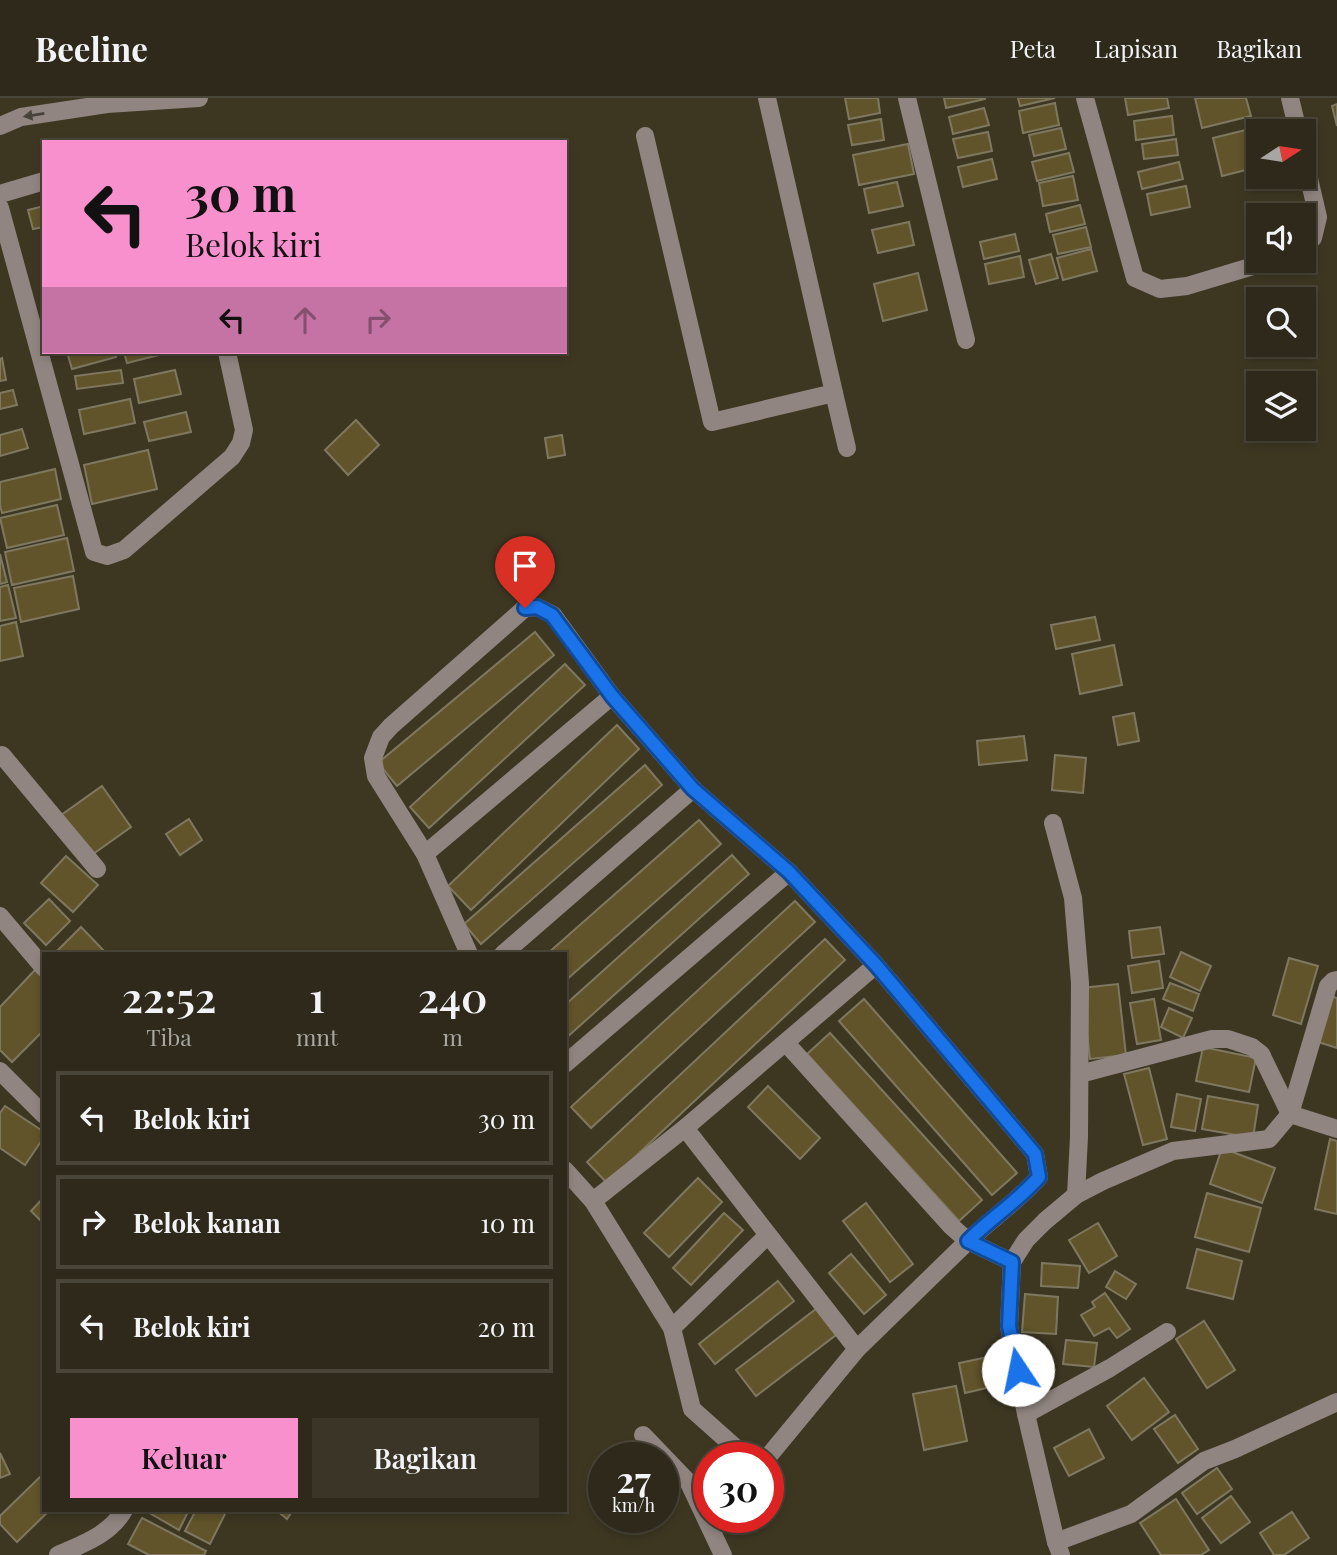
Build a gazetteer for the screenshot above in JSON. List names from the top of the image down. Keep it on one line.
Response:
{"north":"right","page":{"header":"Beeline","nav":["Peta","Lapisan","Bagikan"],"turn":["30 m","Belok kiri"],"eta":["22:52","Tiba","1","mnt","240","m"],"list":[{"name":"Belok kiri","value":"30 m"},{"name":"Belok kanan","value":"10 m"},{"name":"Belok kiri","value":"20 m"}],"buttons":["Keluar","Bagikan"],"speed":"27 km/h","limit":"30"}}
